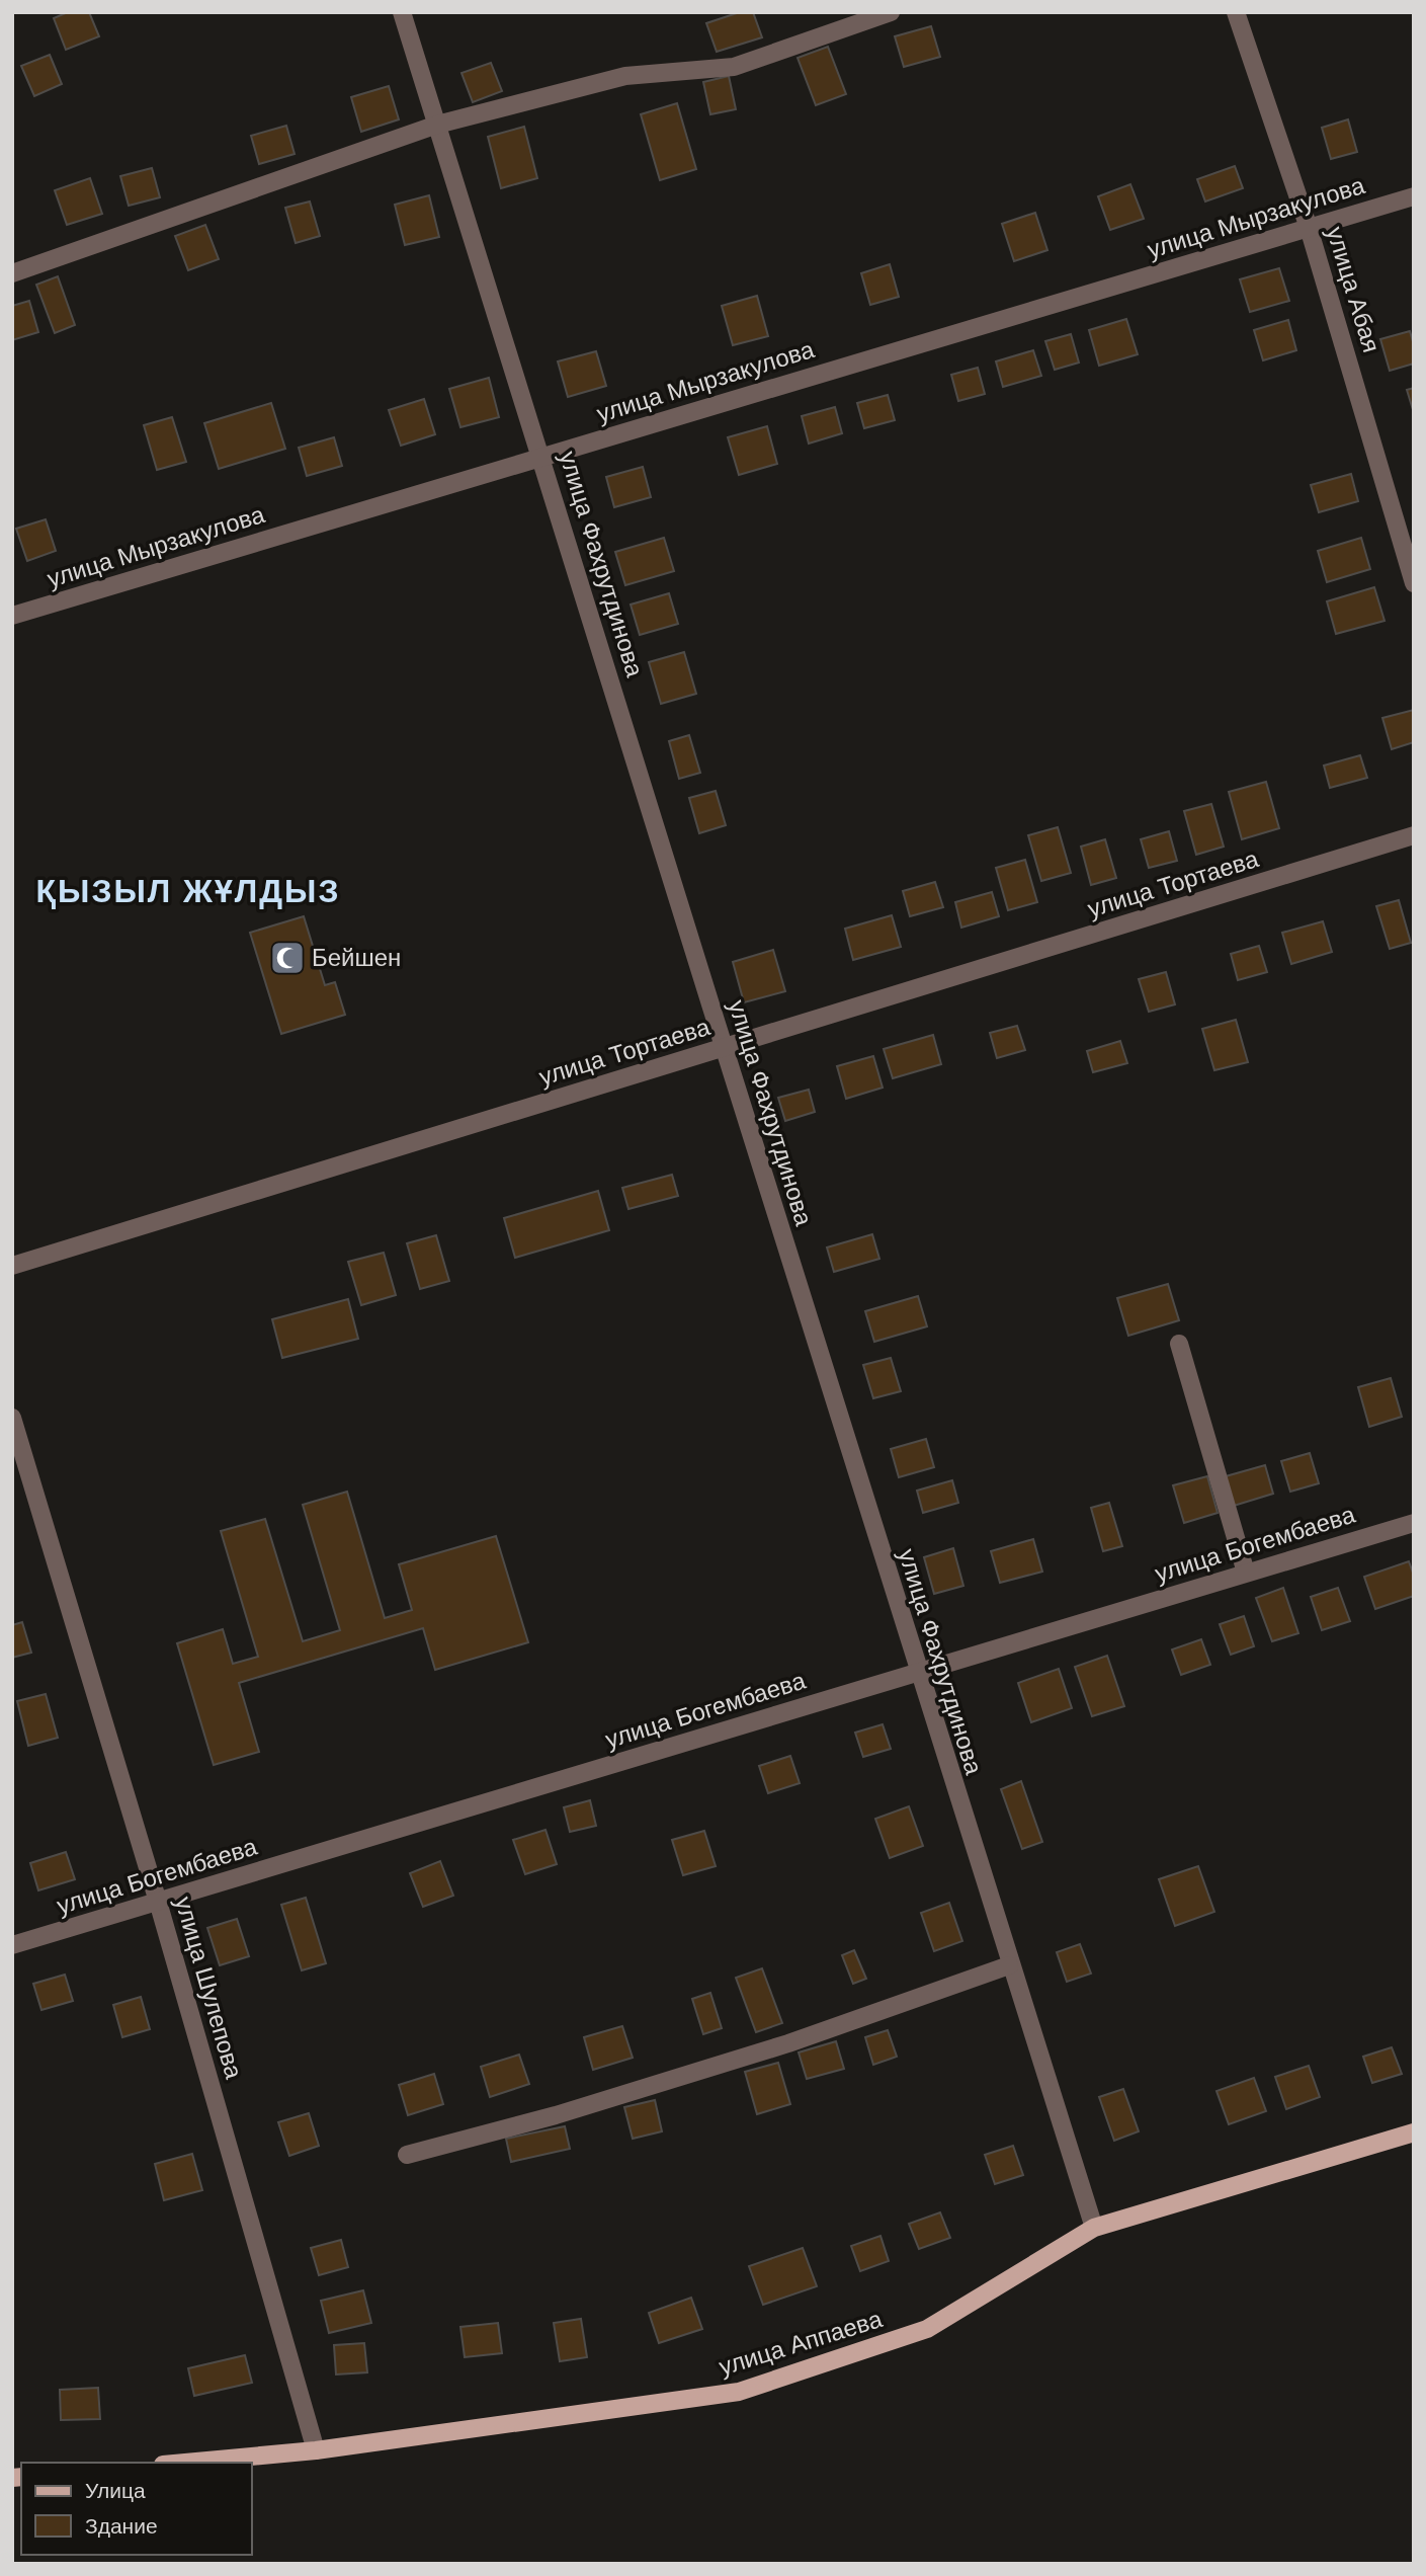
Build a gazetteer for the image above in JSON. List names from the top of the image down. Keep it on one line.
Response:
{"streets":{"main road":["улица Аппаева"],"street":["улица Мырзакулова","улица Абая","улица Фахрутдинова","улица Тортаева","улица Богембаева","улица Шулепова"]},"crossings":[["улица Мырзакулова","улица Абая"],["улица Мырзакулова","улица Фахрутдинова"],["улица Фахрутдинова","улица Тортаева"],["улица Фахрутдинова","улица Богембаева"],["улица Фахрутдинова","улица Аппаева"],["улица Богембаева","улица Шулепова"],["улица Шулепова","улица Аппаева"]],"districts":["ҚЫЗЫЛ ЖҰЛДЫЗ"],"places":{"mosque":["Бейшен"]},"legend":["Улица","Здание"]}
